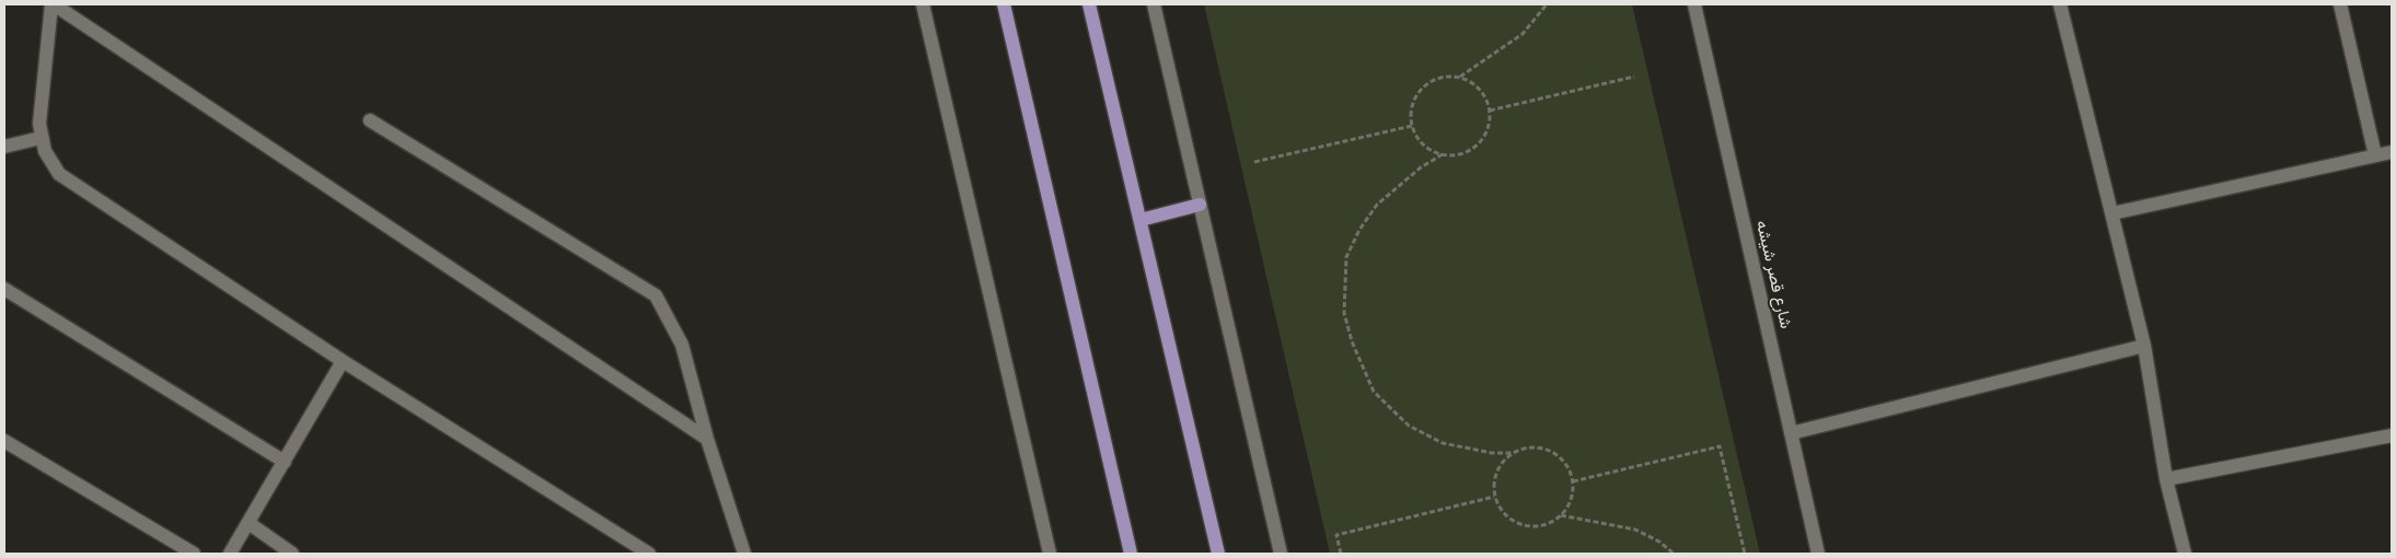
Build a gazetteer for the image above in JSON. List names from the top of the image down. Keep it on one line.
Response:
{"streets":{"street":["شارع قصر شيشه"]}}
